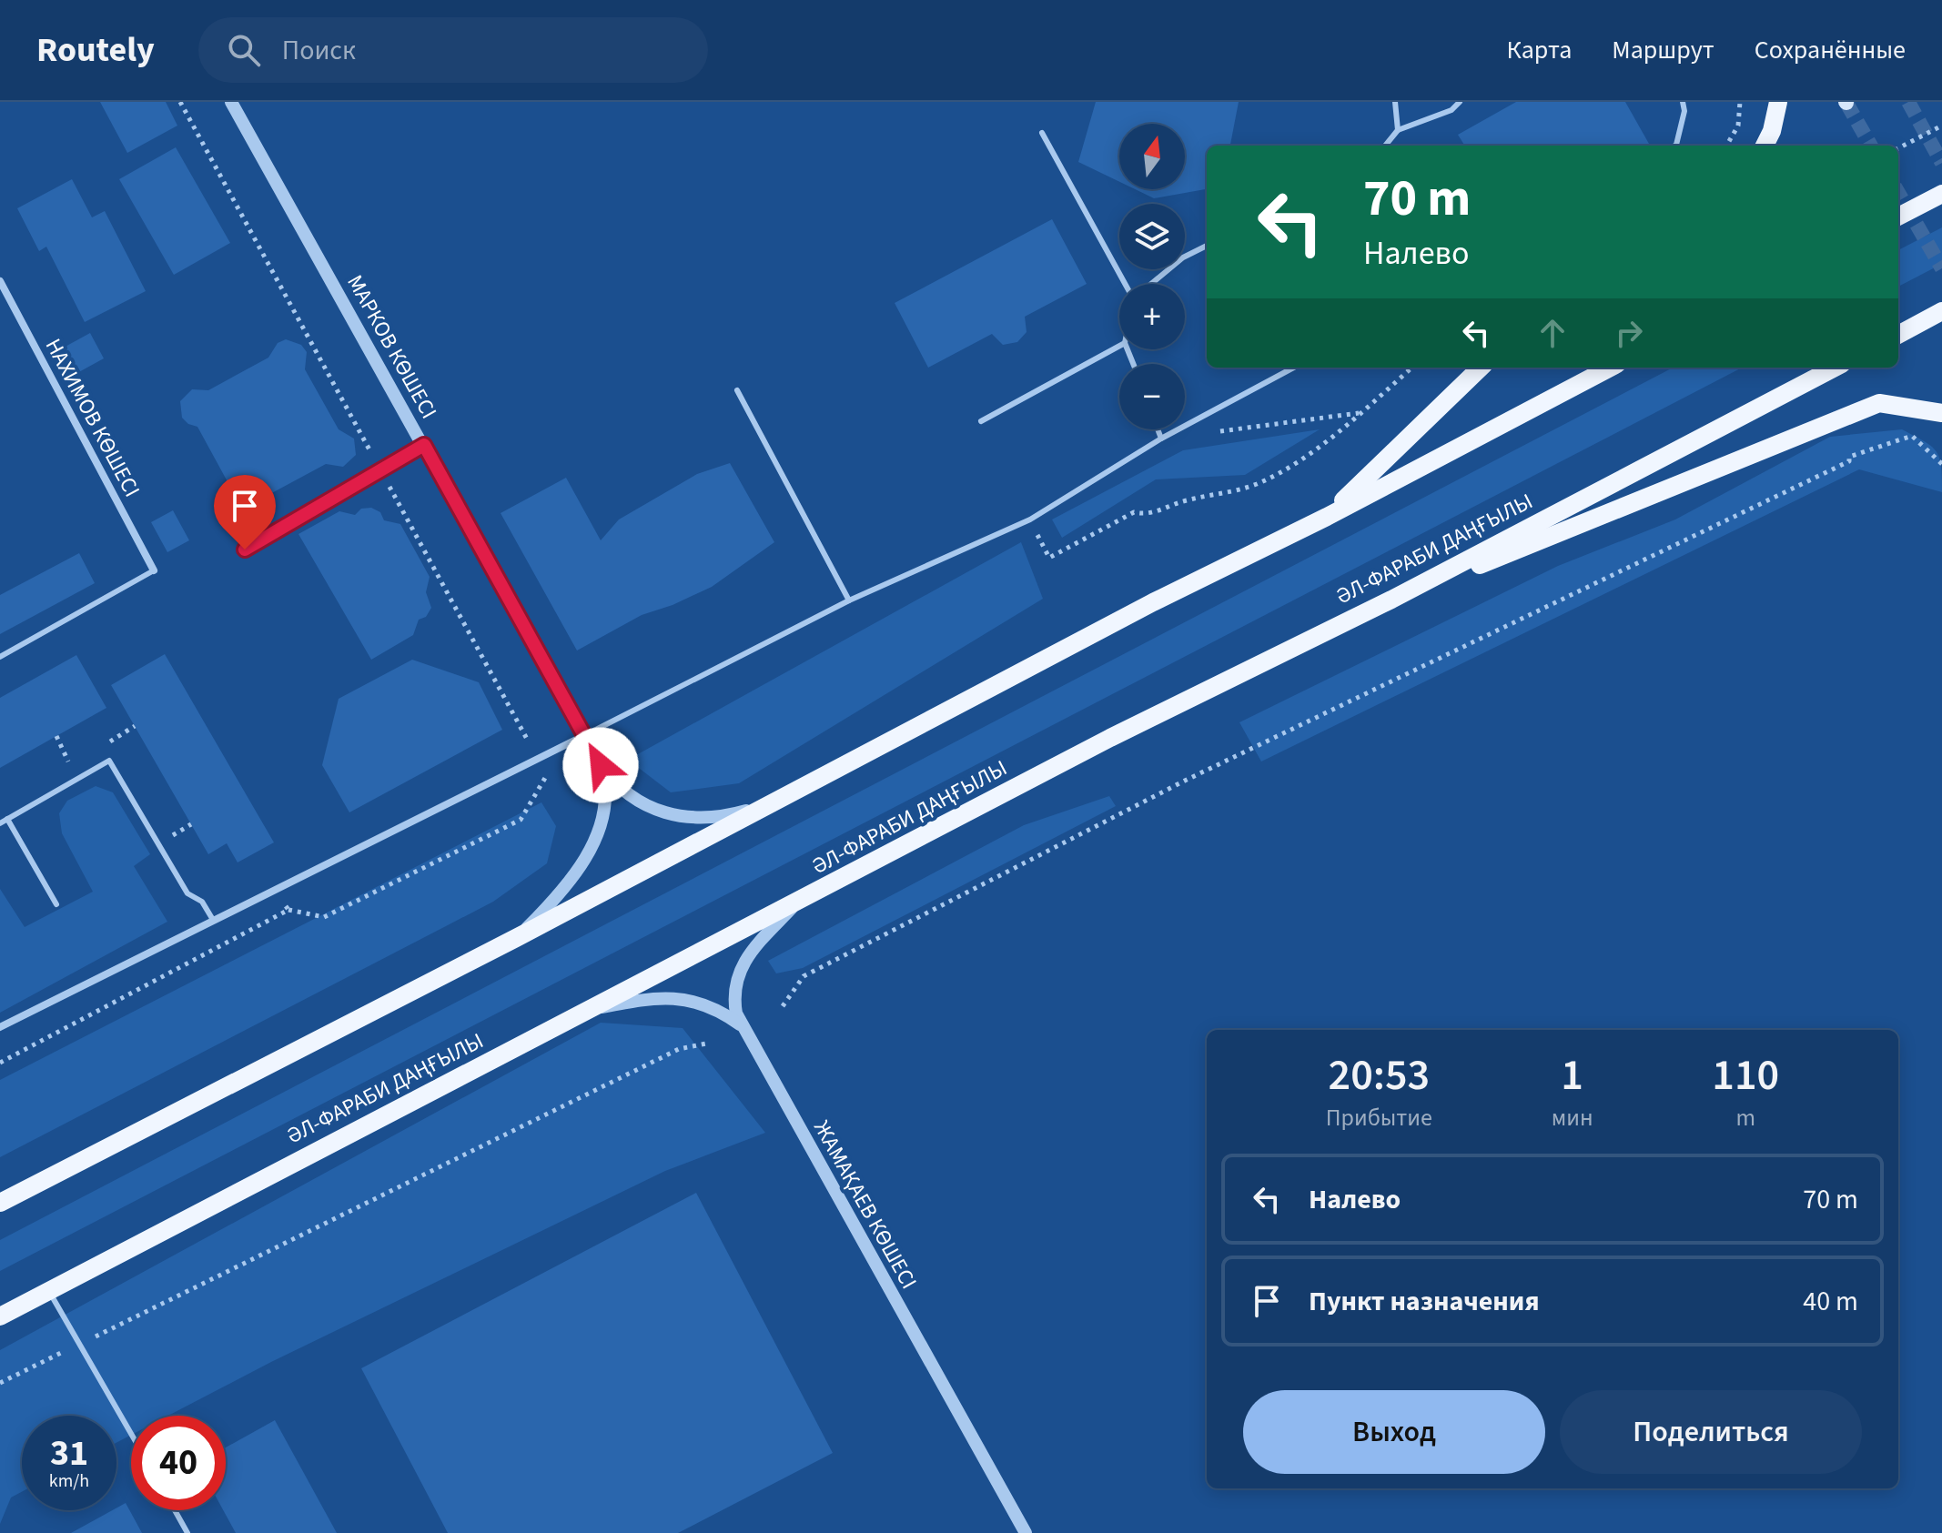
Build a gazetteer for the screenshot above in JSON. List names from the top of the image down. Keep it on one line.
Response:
{"streets":{"main road":["ӘЛ-ФАРАБИ ДАҢҒЫЛЫ"],"street":["МАРКОВ КӨШЕСІ","НАХИМОВ КӨШЕСІ","ЖАМАҚАЕВ КӨШЕСІ"]},"crossings":[["ӘЛ-ФАРАБИ ДАҢҒЫЛЫ","ЖАМАҚАЕВ КӨШЕСІ"]],"north":"top","page":{"header":"Routely","search":"Поиск","nav":["Карта","Маршрут","Сохранённые"],"map_buttons":["+","−"],"turn":["70 m","Налево"],"eta":["20:53","Прибытие","1","мин","110","m"],"list":[{"name":"Налево","value":"70 m"},{"name":"Пункт назначения","value":"40 m"}],"buttons":["Выход","Поделиться"],"speed":"31 km/h","limit":"40"}}
